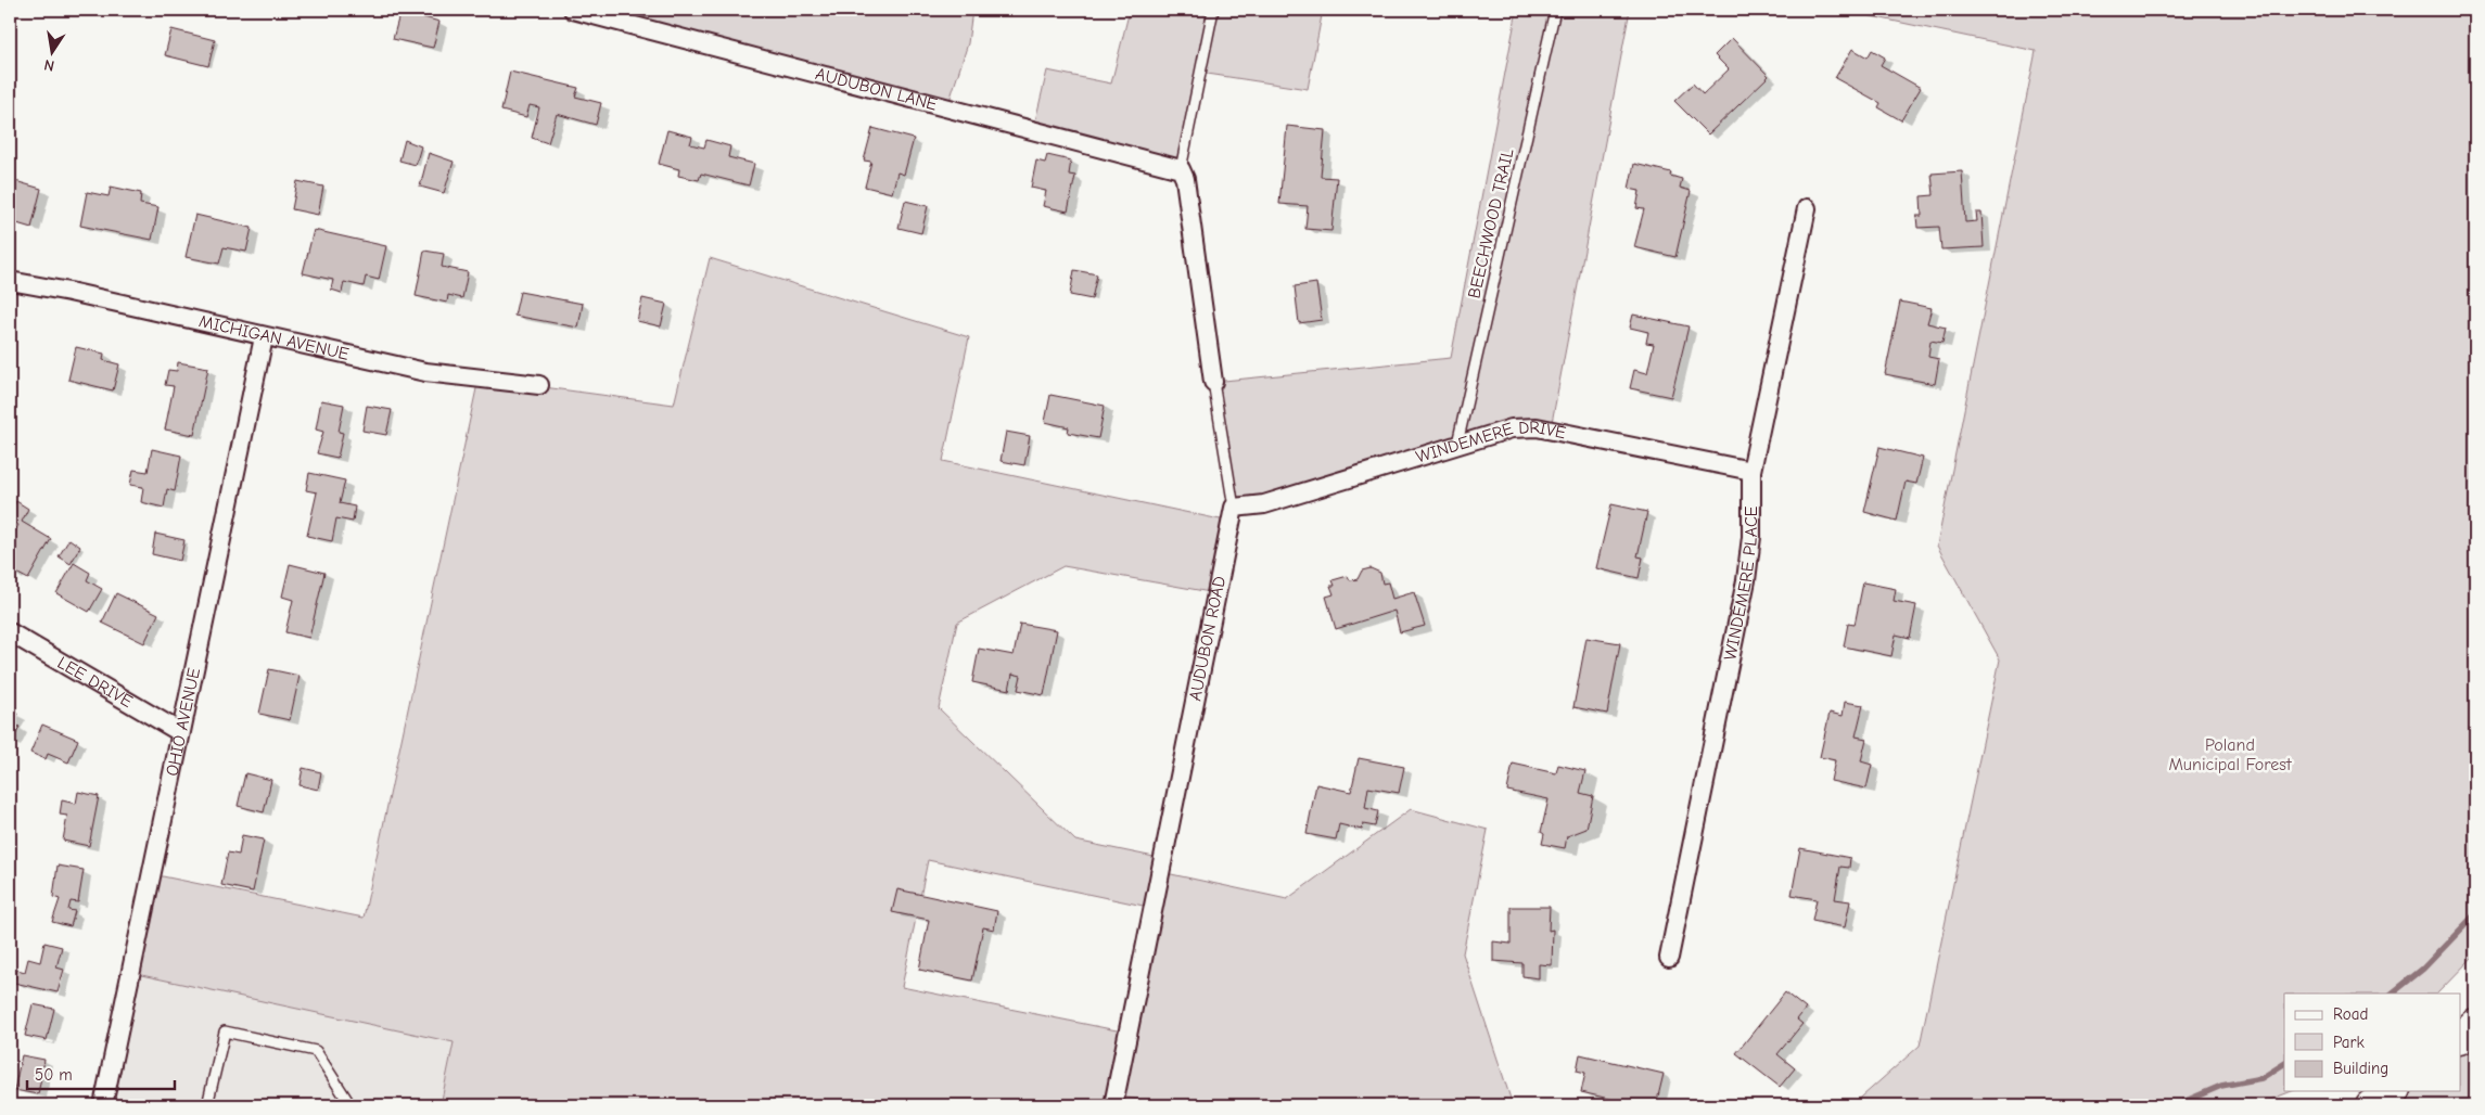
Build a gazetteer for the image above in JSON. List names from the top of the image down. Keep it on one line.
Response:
{"streets":{"street":["AUDUBON LANE","MICHIGAN AVENUE","WINDEMERE DRIVE","WINDEMERE PLACE","AUDUBON ROAD","LEE DRIVE","OHIO AVENUE"],"lane":["BEECHWOOD TRAIL"]},"crossings":[["AUDUBON LANE","AUDUBON ROAD"],["BEECHWOOD TRAIL","WINDEMERE DRIVE"],["MICHIGAN AVENUE","OHIO AVENUE"],["WINDEMERE DRIVE","WINDEMERE PLACE"],["WINDEMERE DRIVE","AUDUBON ROAD"],["LEE DRIVE","OHIO AVENUE"]],"parks":["Poland Municipal Forest"],"legend":["Road","Park","Building"],"scale_bar":"50 m","north":"bottom"}
